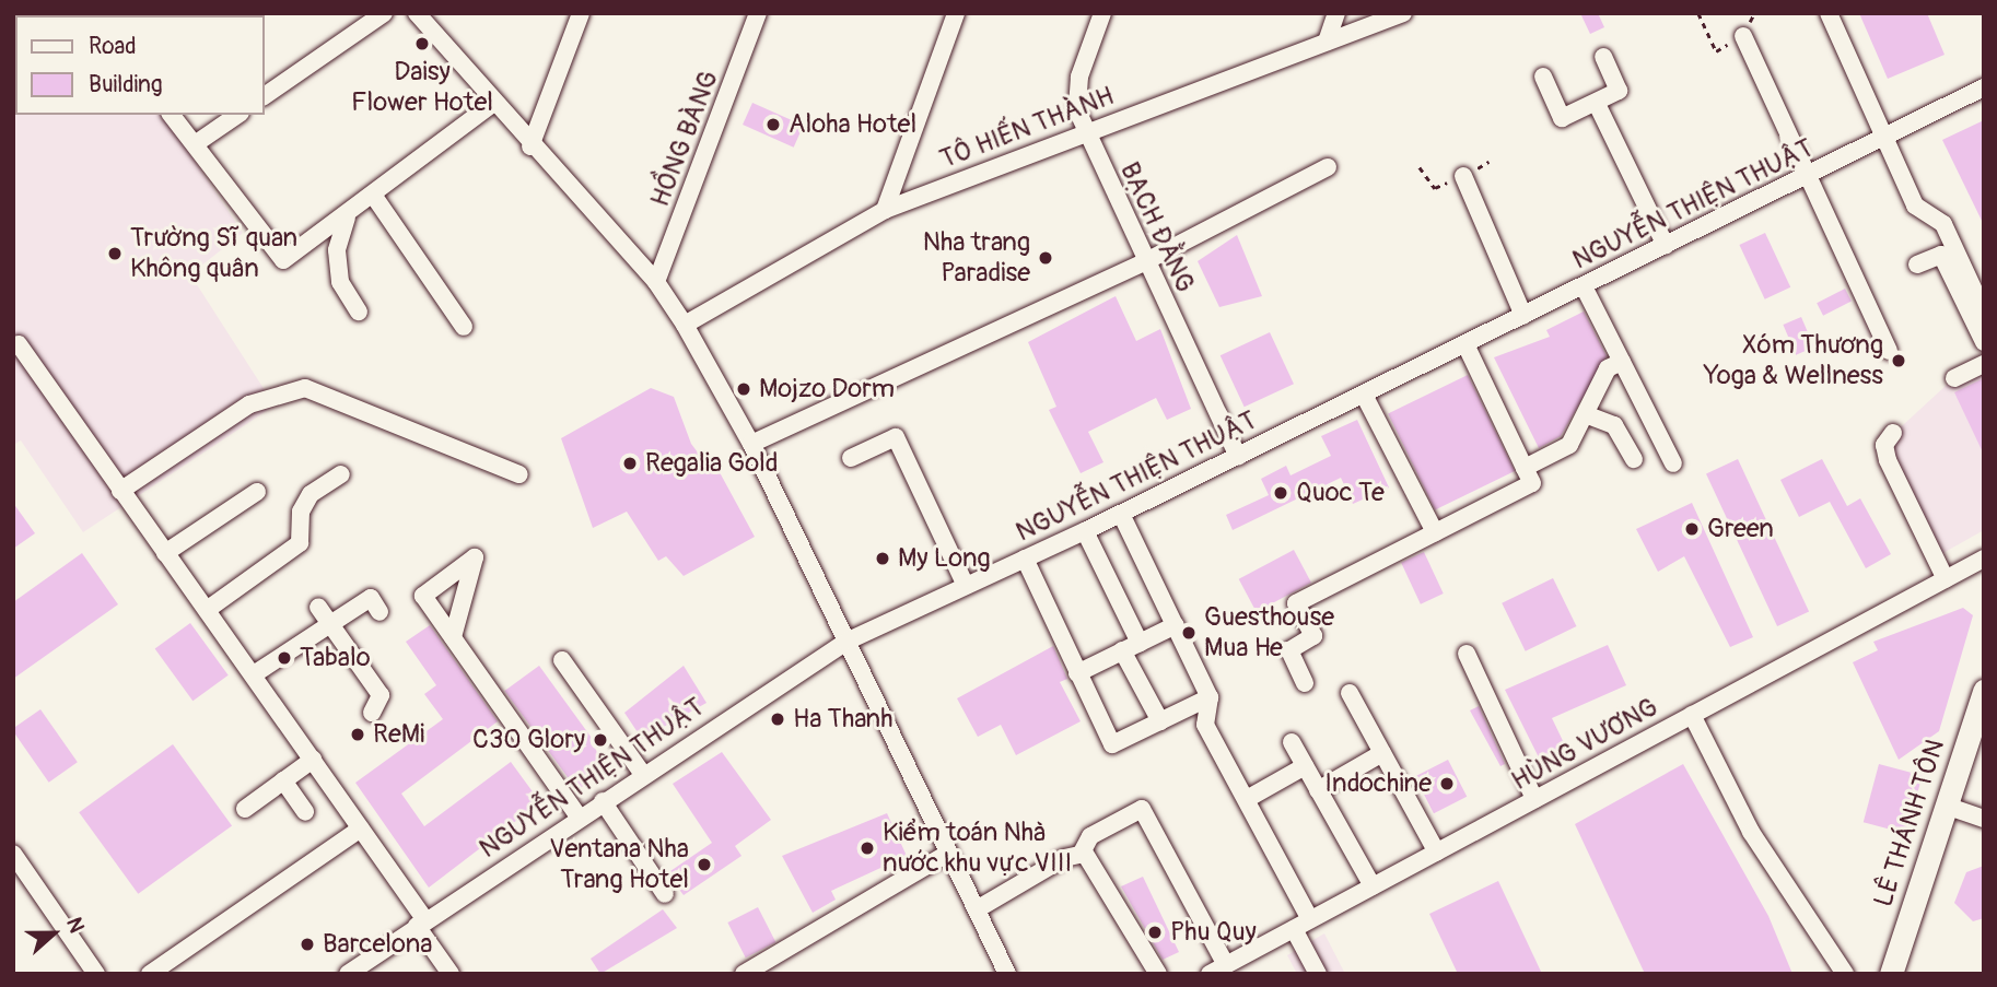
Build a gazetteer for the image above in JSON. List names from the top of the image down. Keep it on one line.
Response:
{"streets":{"main road":["LÊ THÁNH TÔN"],"street":["TÔ HIẾN THÀNH","HỒNG BÀNG","NGUYỄN THIỆN THUẬT","BẠCH ĐẰNG","HÙNG VƯƠNG"]},"crossings":[["TÔ HIẾN THÀNH","BẠCH ĐẰNG"],["NGUYỄN THIỆN THUẬT","BẠCH ĐẰNG"]],"places":["Daisy Flower Hotel","Aloha Hotel","Trường Sĩ quan Không quân","Nha trang Paradise","Xóm Thương Yoga & Wellness","Mojzo Dorm","Regalia Gold","Quoc Te","Green","My Long","Guesthouse Mua He","Tabalo","Ha Thanh","ReMi","C30 Glory","Indochine","Kiểm toán Nhà nước khu vực VIII","Ventana Nha Trang Hotel","Phu Quy","Barcelona"],"legend":["Road","Building"],"north":"right"}
